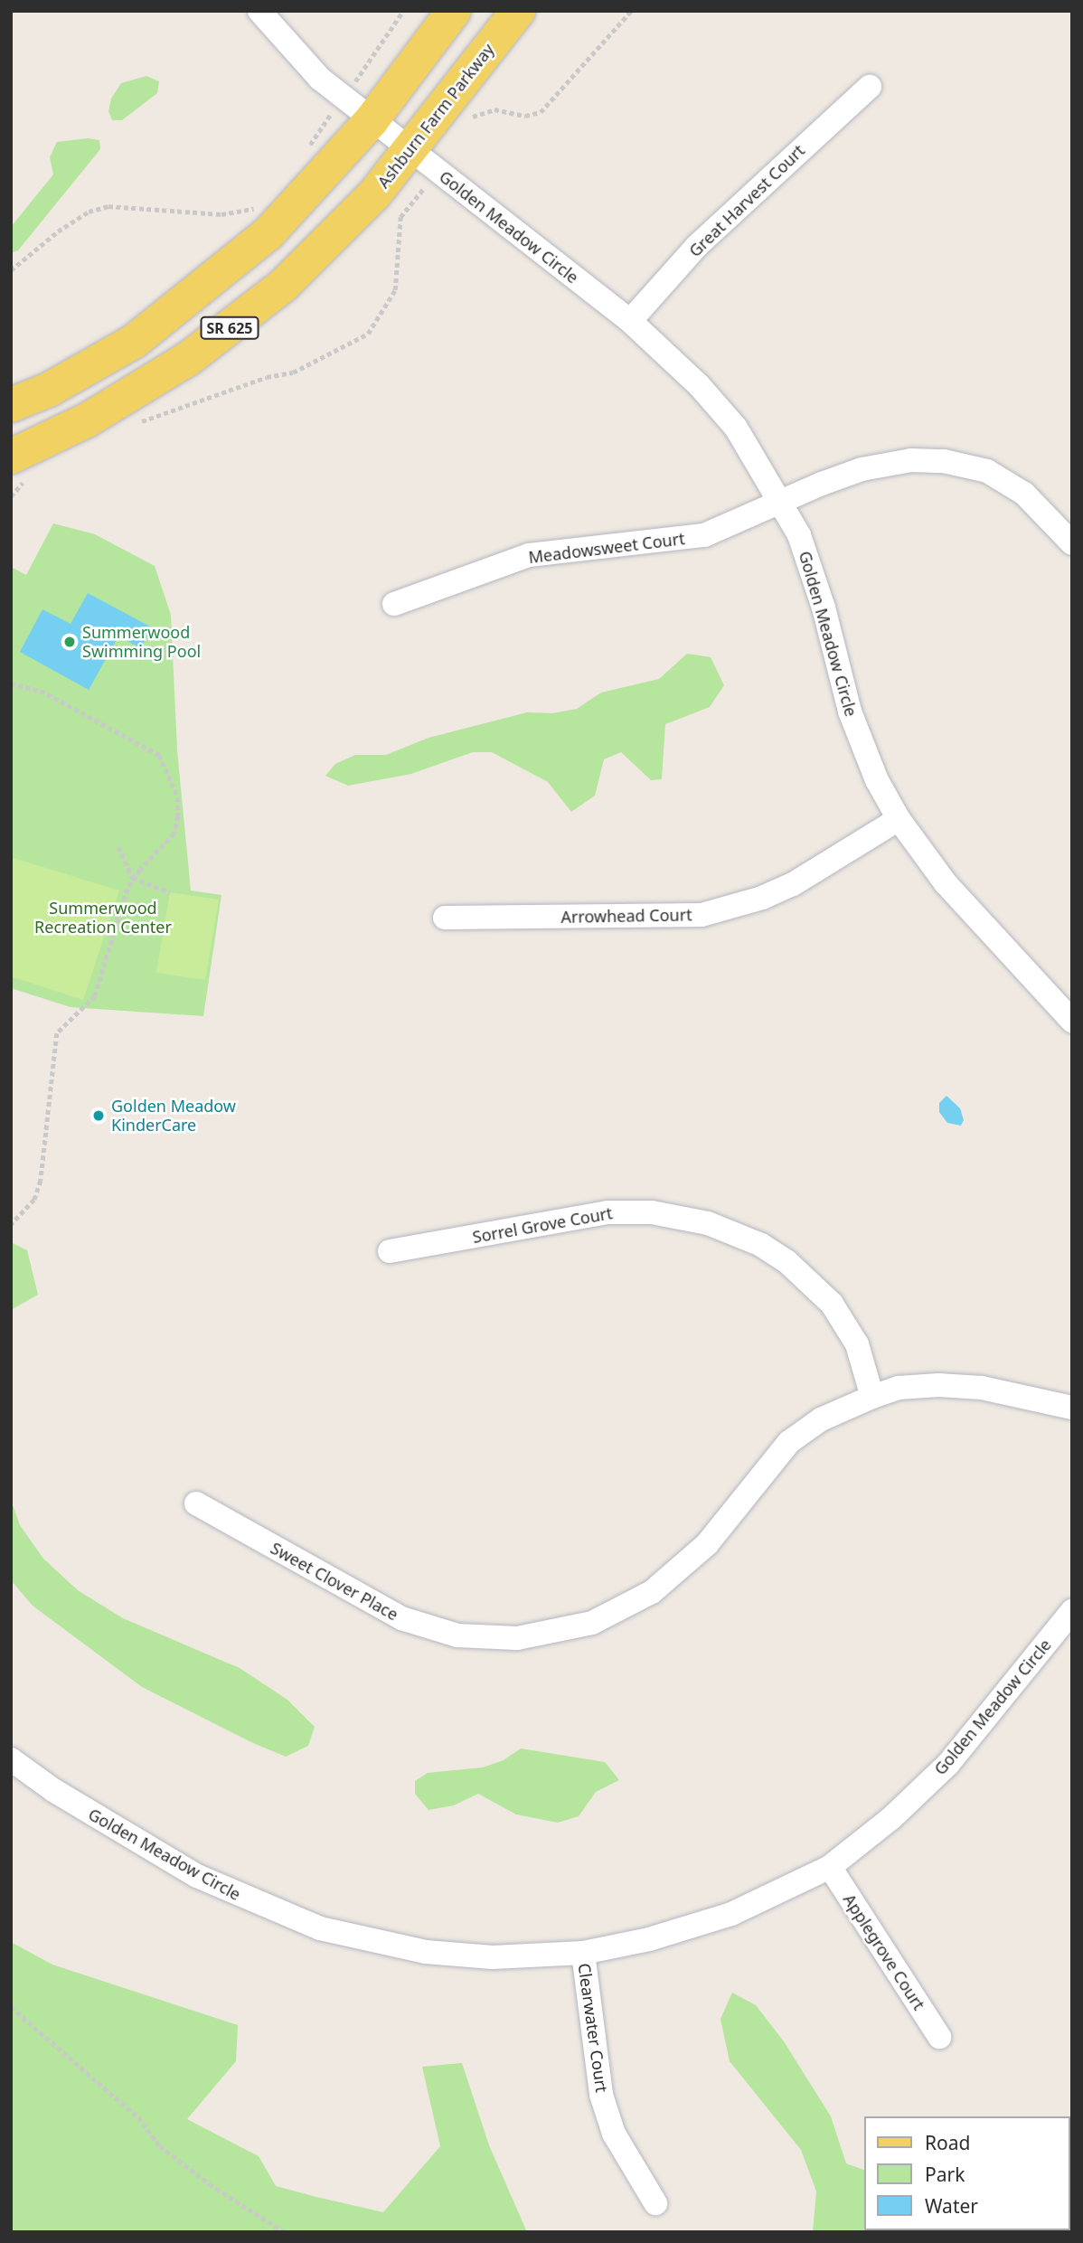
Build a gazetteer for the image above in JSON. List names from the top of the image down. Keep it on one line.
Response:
{"streets":{"main road":["Ashburn Farm Parkway","SR 625"],"street":["Great Harvest Court","Golden Meadow Circle","Meadowsweet Court","Arrowhead Court","Sorrel Grove Court","Sweet Clover Place","Applegrove Court","Clearwater Court"]},"crossings":[["Ashburn Farm Parkway","Golden Meadow Circle"],["Great Harvest Court","Golden Meadow Circle"],["Golden Meadow Circle","SR 625"],["Golden Meadow Circle","Meadowsweet Court"],["Golden Meadow Circle","Arrowhead Court"],["Golden Meadow Circle","Applegrove Court"],["Golden Meadow Circle","Clearwater Court"],["Sorrel Grove Court","Sweet Clover Place"]],"parks":["Summerwood Recreation Center"],"places":["Summerwood Swimming Pool","Golden Meadow KinderCare"],"legend":["Road","Park","Water"]}
